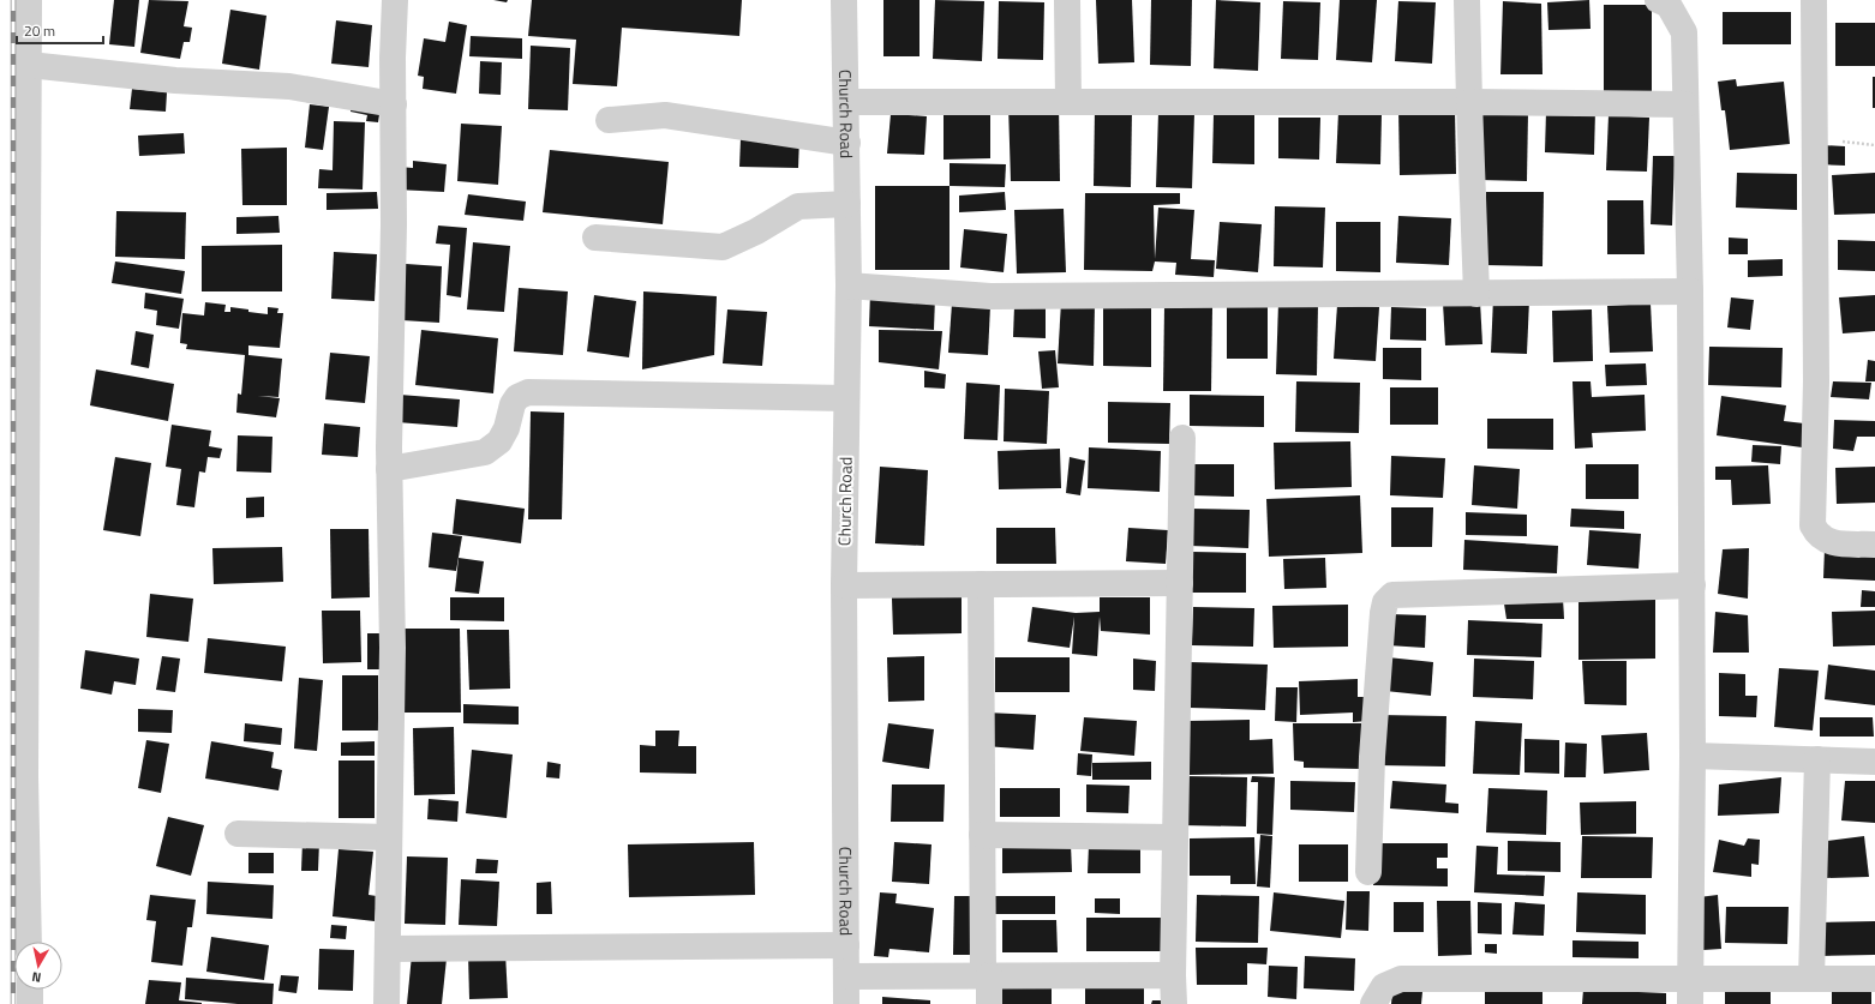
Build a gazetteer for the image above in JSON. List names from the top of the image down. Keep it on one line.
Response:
{"streets":{"street":["Church Road"]},"scale_bar":"20 m","north":"bottom"}
